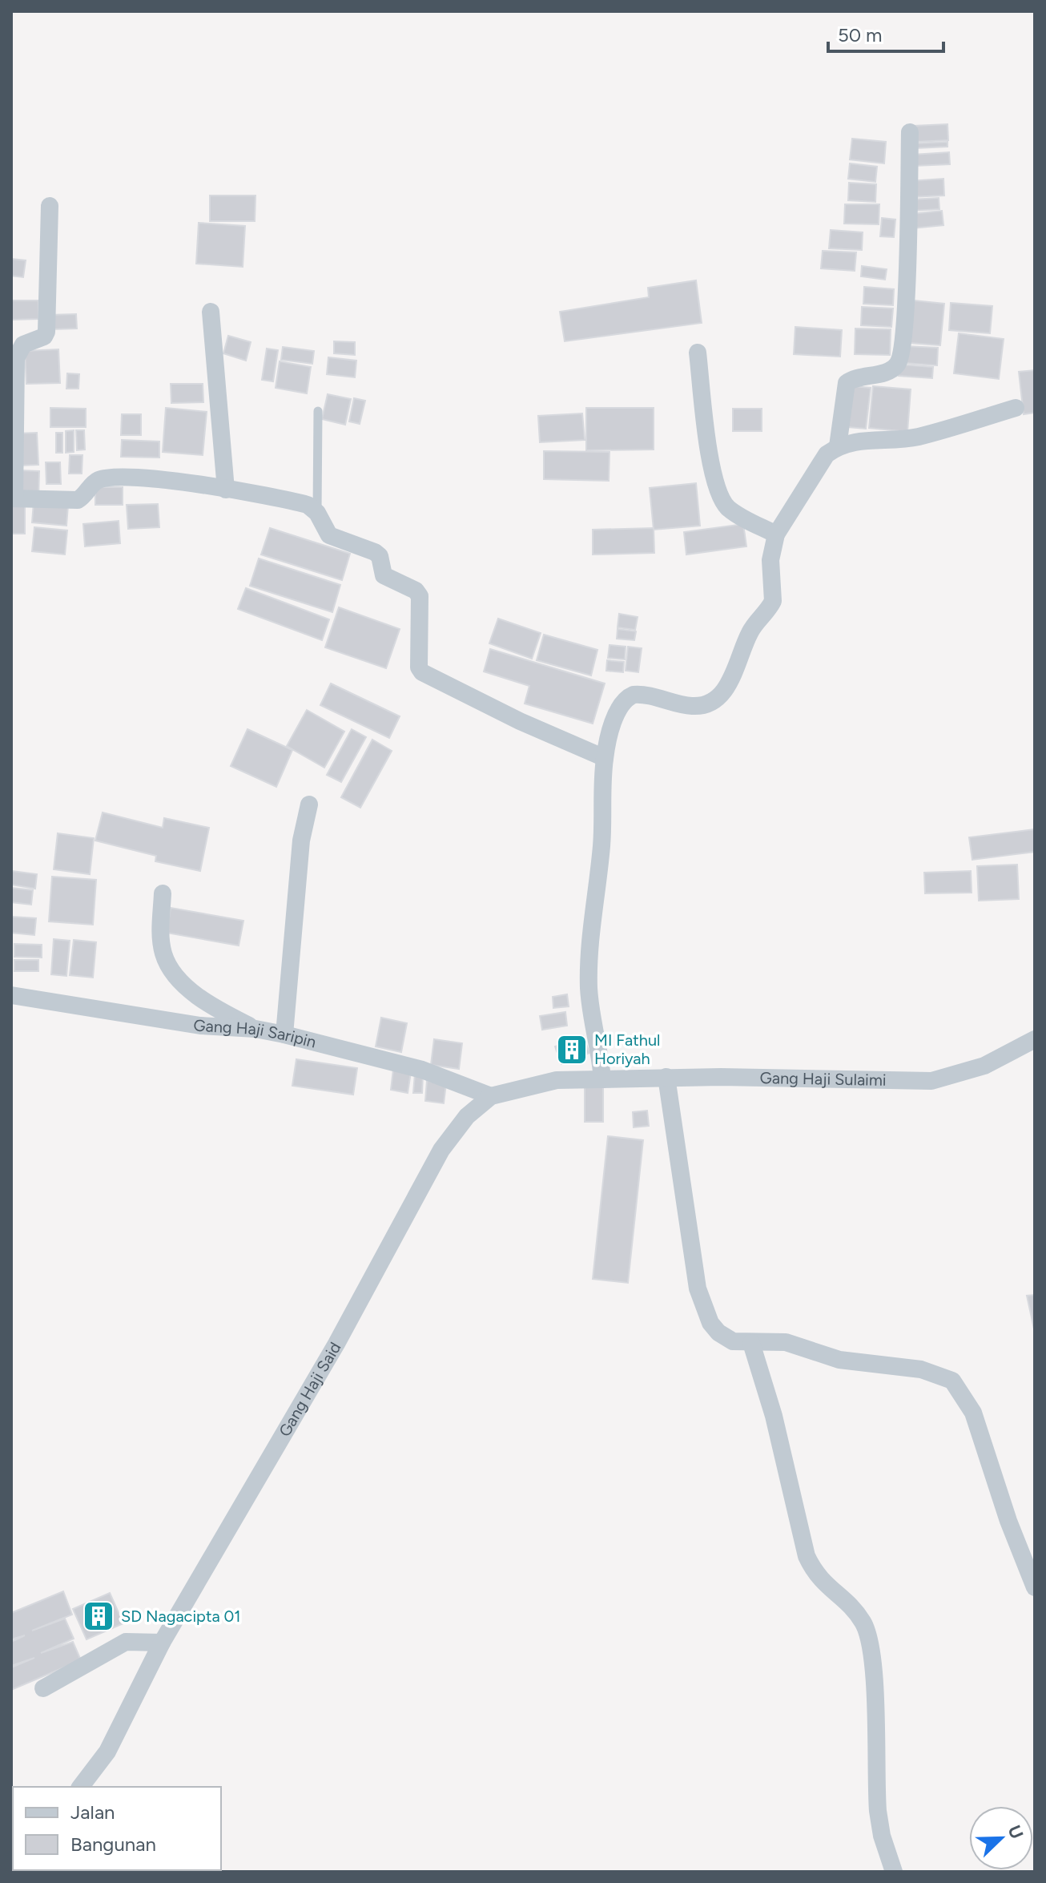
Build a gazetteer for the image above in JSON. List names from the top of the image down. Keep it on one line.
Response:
{"streets":{"street":["Gang Haji Saripin","Gang Haji Sulaimi","Gang Haji Said"]},"crossings":[["Gang Haji Saripin","Gang Haji Said"],["Gang Haji Sulaimi","Gang Haji Said"]],"places":{"building":["MI Fathul Horiyah","SD Nagacipta 01"]},"legend":["Jalan","Bangunan"],"scale_bar":"50 m","north":"top right"}
